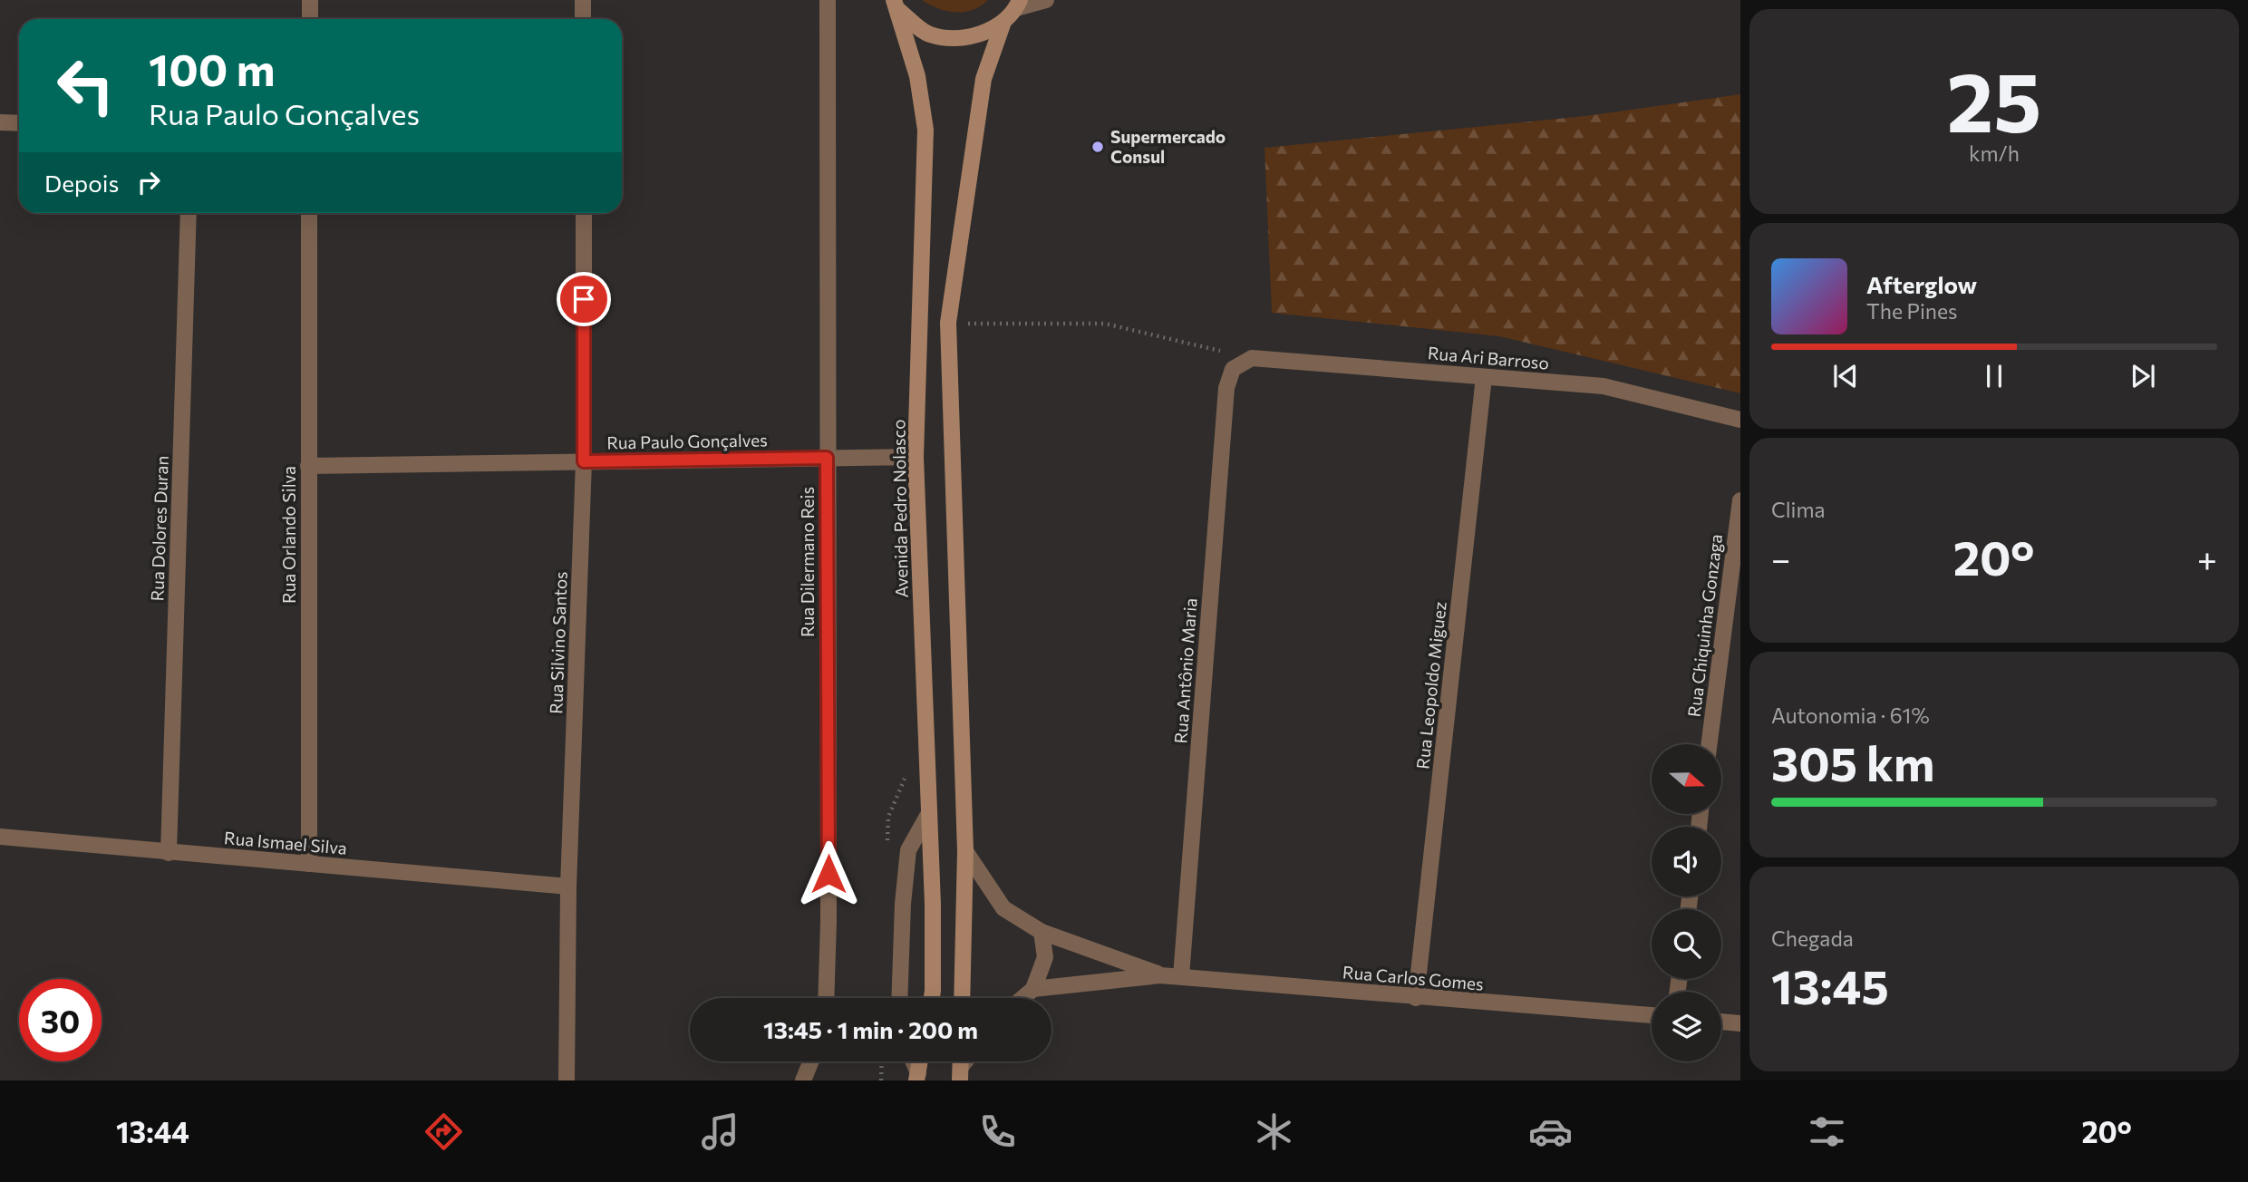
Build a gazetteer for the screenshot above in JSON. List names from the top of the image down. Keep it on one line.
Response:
{"streets":{"main road":["Avenida Pedro Nolasco"],"street":["Rua Ari Barroso","Rua Paulo Gonçalves","Rua Dolores Duran","Rua Orlando Silva","Rua Dilermano Reis","Rua Chiquinha Gonzaga","Rua Silvino Santos","Rua Antônio Maria","Rua Leopoldo Miguez","Rua Ismael Silva","Rua Carlos Gomes"]},"crossings":[["Rua Ari Barroso","Rua Antônio Maria"],["Rua Ari Barroso","Rua Leopoldo Miguez"],["Rua Paulo Gonçalves","Avenida Pedro Nolasco"],["Rua Paulo Gonçalves","Rua Orlando Silva"],["Rua Paulo Gonçalves","Rua Dilermano Reis"],["Rua Paulo Gonçalves","Rua Silvino Santos"],["Rua Dolores Duran","Rua Ismael Silva"],["Rua Orlando Silva","Rua Ismael Silva"],["Rua Silvino Santos","Rua Ismael Silva"],["Rua Antônio Maria","Rua Carlos Gomes"],["Rua Leopoldo Miguez","Rua Carlos Gomes"]],"places":["Supermercado Consul"],"north":"right","page":{"tile":[["25","km/h"],"Clima",["Autonomia · 61%","305 km"],["Chegada","13:45"]],"turn":["100 m","Rua Paulo Gonçalves"],"then":"Depois","song":["Afterglow","The Pines"],"heat":["−","20°","+"],"limit":"30","trip":"13:45 · 1 min · 200 m","tabs":["13:44","20°"]}}
